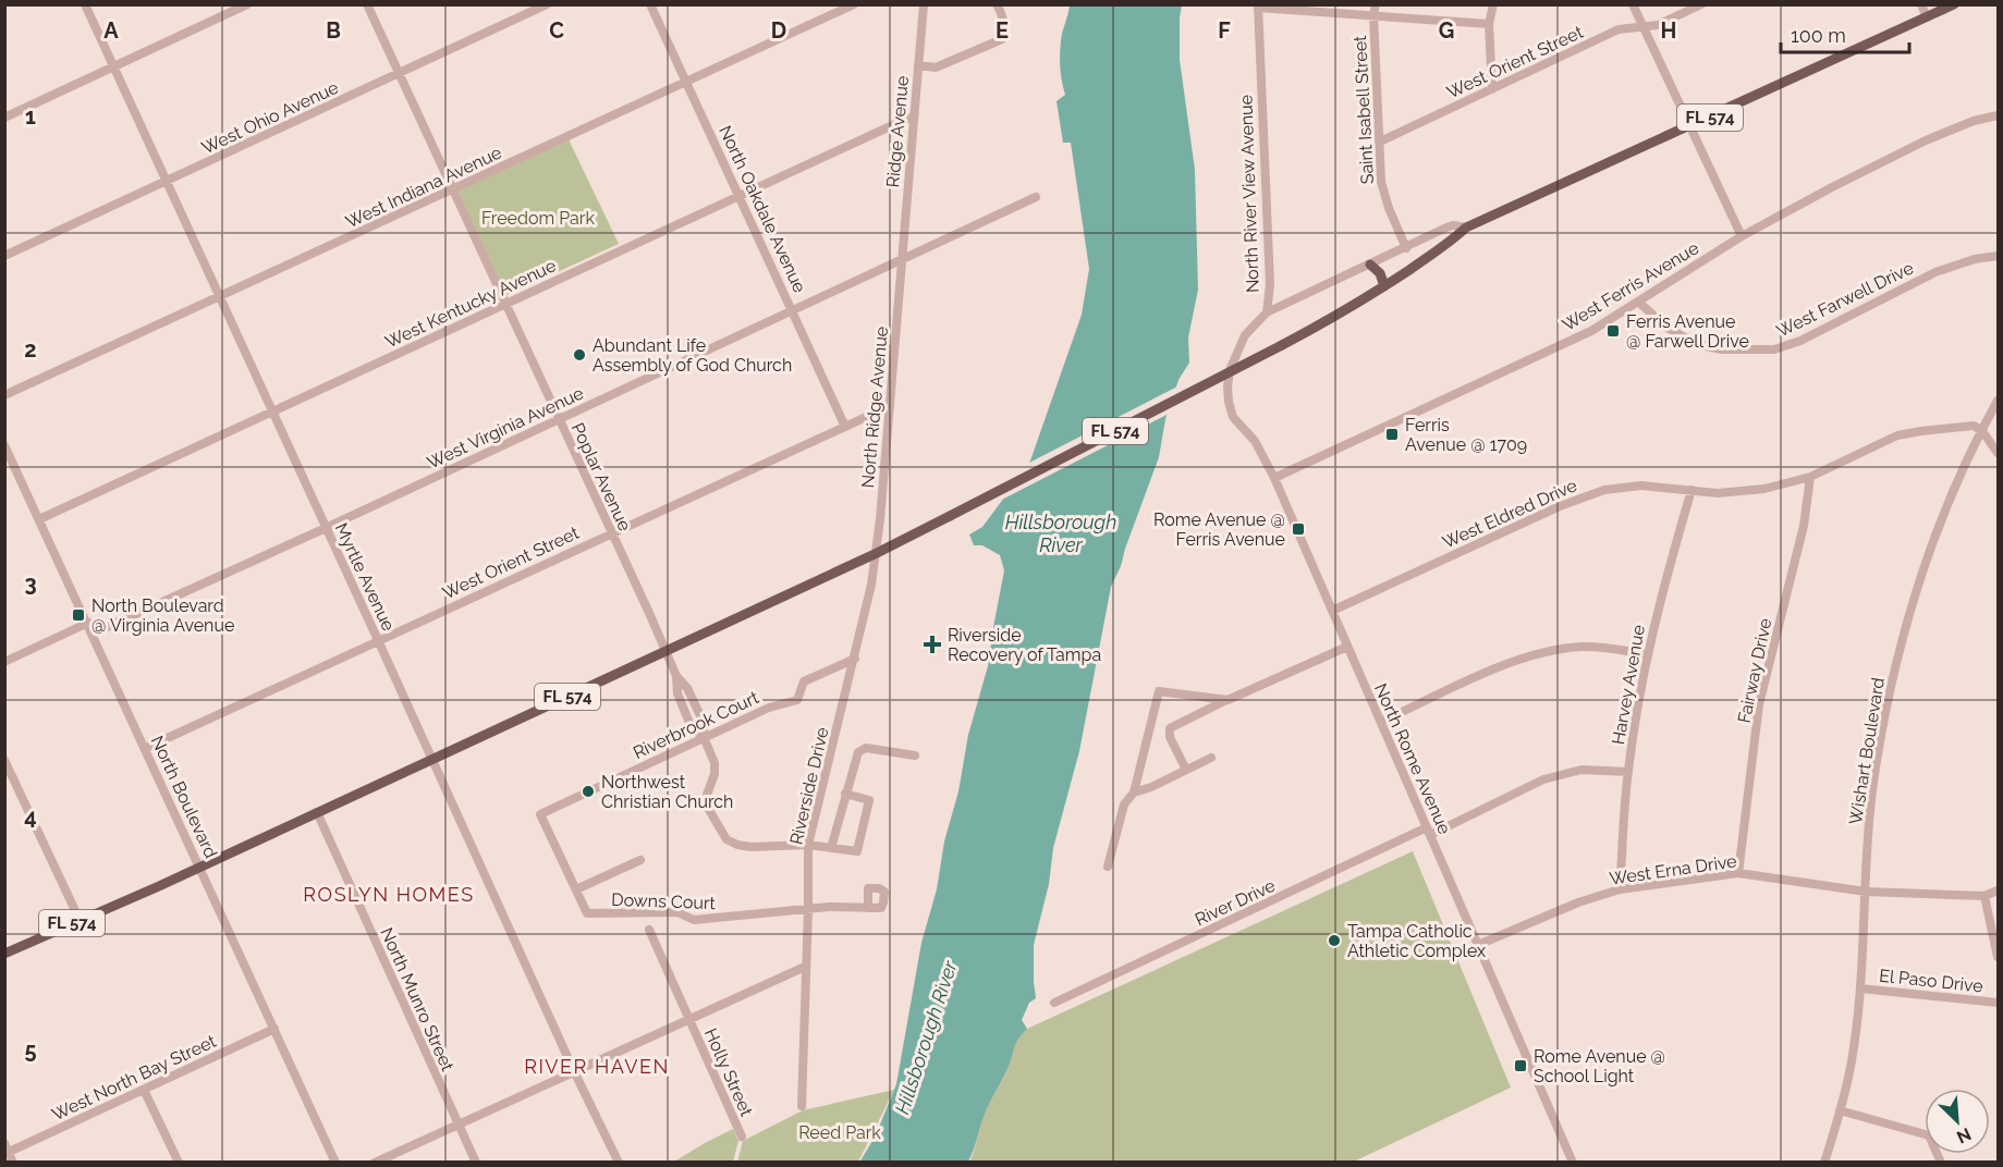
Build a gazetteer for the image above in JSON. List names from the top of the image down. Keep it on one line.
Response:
{"streets":{"main road":["FL 574"],"street":["West Orient Street","Saint Isabell Street","West Ohio Avenue","Ridge Avenue","West Indiana Avenue","North River View Avenue","North Oakdale Avenue","West Ferris Avenue","West Farwell Drive","West Kentucky Avenue","North Ridge Avenue","West Virginia Avenue","Poplar Avenue","West Eldred Drive","Myrtle Avenue","Fairway Drive","Harvey Avenue","Riverbrook Court","Wishart Boulevard","North Rome Avenue","Riverside Drive","North Boulevard","West Erna Drive","Downs Court","River Drive","El Paso Drive","North Munro Street","Holly Street","West North Bay Street"]},"crossings":[["West Orient Street","Saint Isabell Street"],["West Orient Street","North Oakdale Avenue"],["West Orient Street","North Ridge Avenue"],["West Orient Street","Poplar Avenue"],["West Orient Street","Myrtle Avenue"],["West Orient Street","North Boulevard"],["West Ohio Avenue","Poplar Avenue"],["West Ohio Avenue","Myrtle Avenue"],["FL 574","North Ridge Avenue"],["FL 574","Poplar Avenue"],["FL 574","Myrtle Avenue"],["FL 574","Riverside Drive"],["FL 574","North Boulevard"],["FL 574","North Munro Street"],["Ridge Avenue","West Kentucky Avenue"],["Ridge Avenue","North Ridge Avenue"],["Ridge Avenue","West Virginia Avenue"],["West Indiana Avenue","North Oakdale Avenue"],["West Indiana Avenue","Poplar Avenue"],["West Indiana Avenue","Myrtle Avenue"],["North River View Avenue","North Rome Avenue"],["North Oakdale Avenue","West Kentucky Avenue"],["North Oakdale Avenue","West Virginia Avenue"],["West Ferris Avenue","West Farwell Drive"],["West Ferris Avenue","North Rome Avenue"],["West Kentucky Avenue","Poplar Avenue"],["West Kentucky Avenue","Myrtle Avenue"],["West Kentucky Avenue","North Boulevard"],["North Ridge Avenue","West Virginia Avenue"],["North Ridge Avenue","Riverside Drive"],["West Virginia Avenue","Poplar Avenue"],["West Virginia Avenue","Myrtle Avenue"],["West Virginia Avenue","North Boulevard"],["Poplar Avenue","Riverbrook Court"],["Poplar Avenue","Riverside Drive"],["West Eldred Drive","Fairway Drive"],["West Eldred Drive","Harvey Avenue"],["West Eldred Drive","Wishart Boulevard"],["West Eldred Drive","North Rome Avenue"],["Fairway Drive","West Erna Drive"],["Harvey Avenue","West Erna Drive"],["Harvey Avenue","River Drive"],["Riverbrook Court","Riverside Drive"],["Riverbrook Court","Downs Court"],["Wishart Boulevard","West Erna Drive"],["Wishart Boulevard","El Paso Drive"],["North Rome Avenue","West Erna Drive"],["North Rome Avenue","River Drive"],["Riverside Drive","Downs Court"],["North Boulevard","West North Bay Street"]],"districts":["ROSLYN HOMES","RIVER HAVEN"],"water":["Hillsborough River"],"parks":["Freedom Park","Reed Park"],"places":{"transit":["Ferris Avenue @ Farwell Drive","Ferris Avenue @ 1709","Rome Avenue @ Ferris Avenue","North Boulevard @ Virginia Avenue","Rome Avenue @ School Light"],"other":["Abundant Life Assembly of God Church","Northwest Christian Church","Tampa Catholic Athletic Complex"],"health":["Riverside Recovery of Tampa"]},"scale_bar":"100 m","north":"bottom right","grid":{"columns":["A","B","C","D","E","F","G","H"],"rows":["1","2","3","4","5"]}}
